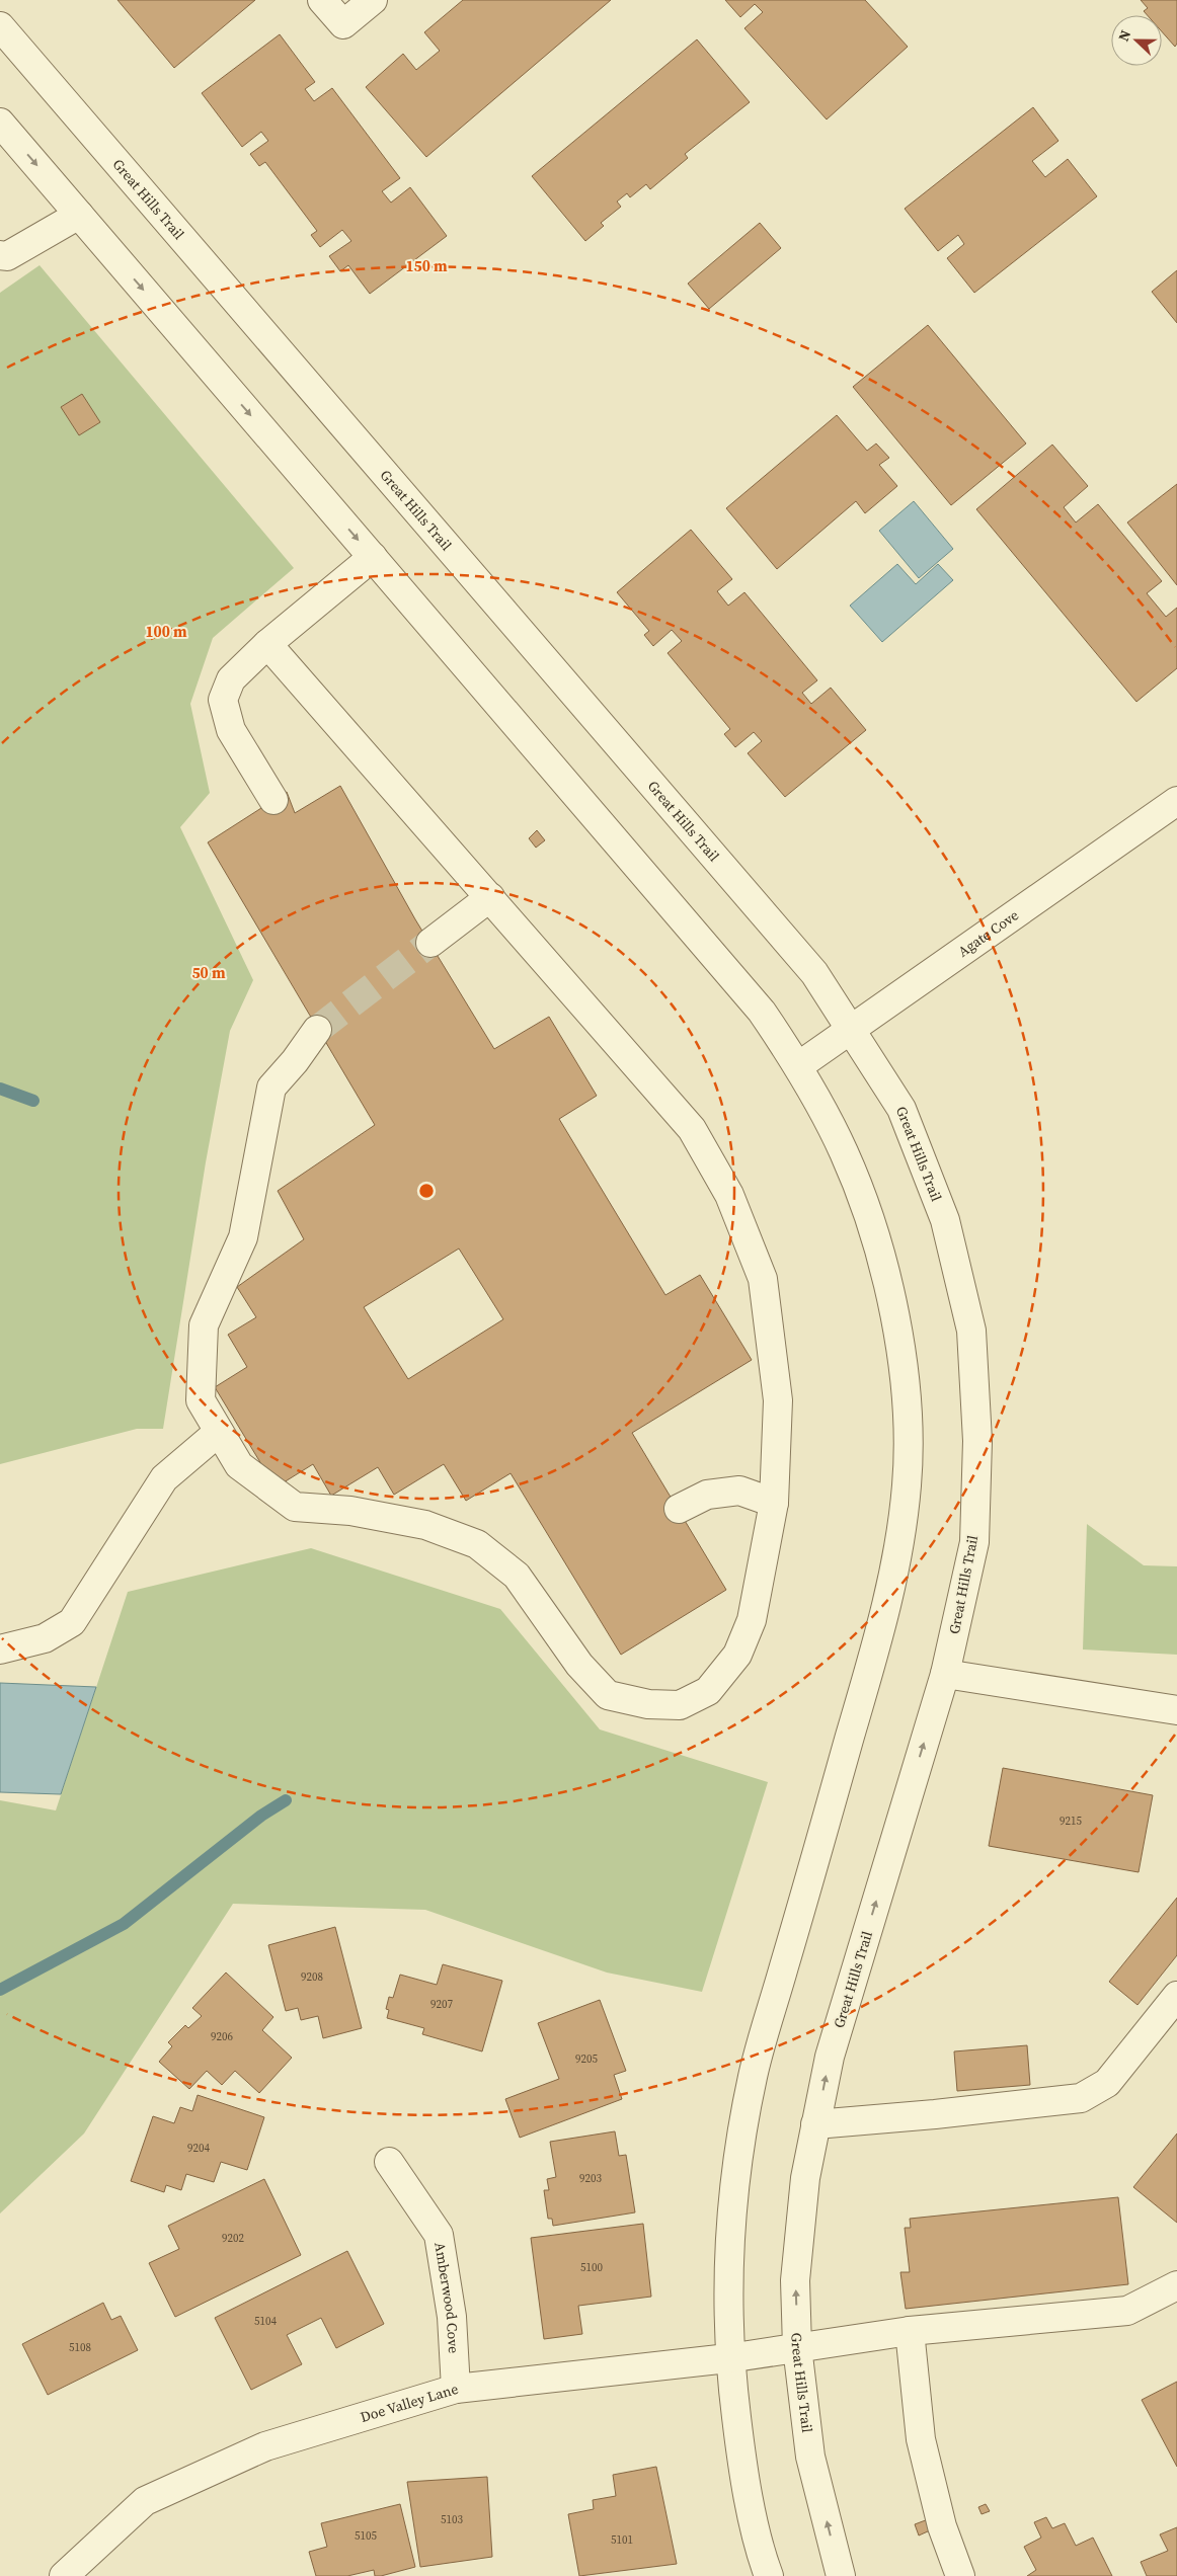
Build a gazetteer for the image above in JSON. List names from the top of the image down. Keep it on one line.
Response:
{"streets":{"street":["Great Hills Trail","Agate Cove","Amberwood Cove","Doe Valley Lane"]},"crossings":[["Great Hills Trail","Agate Cove"],["Great Hills Trail","Doe Valley Lane"],["Amberwood Cove","Doe Valley Lane"]],"house_numbers":["9215","9208","9207","9206","9205","9204","9203","9202","5100","5104","5108","5103","5105","5101"],"north":"left","rings":["150 m","100 m","50 m"]}
